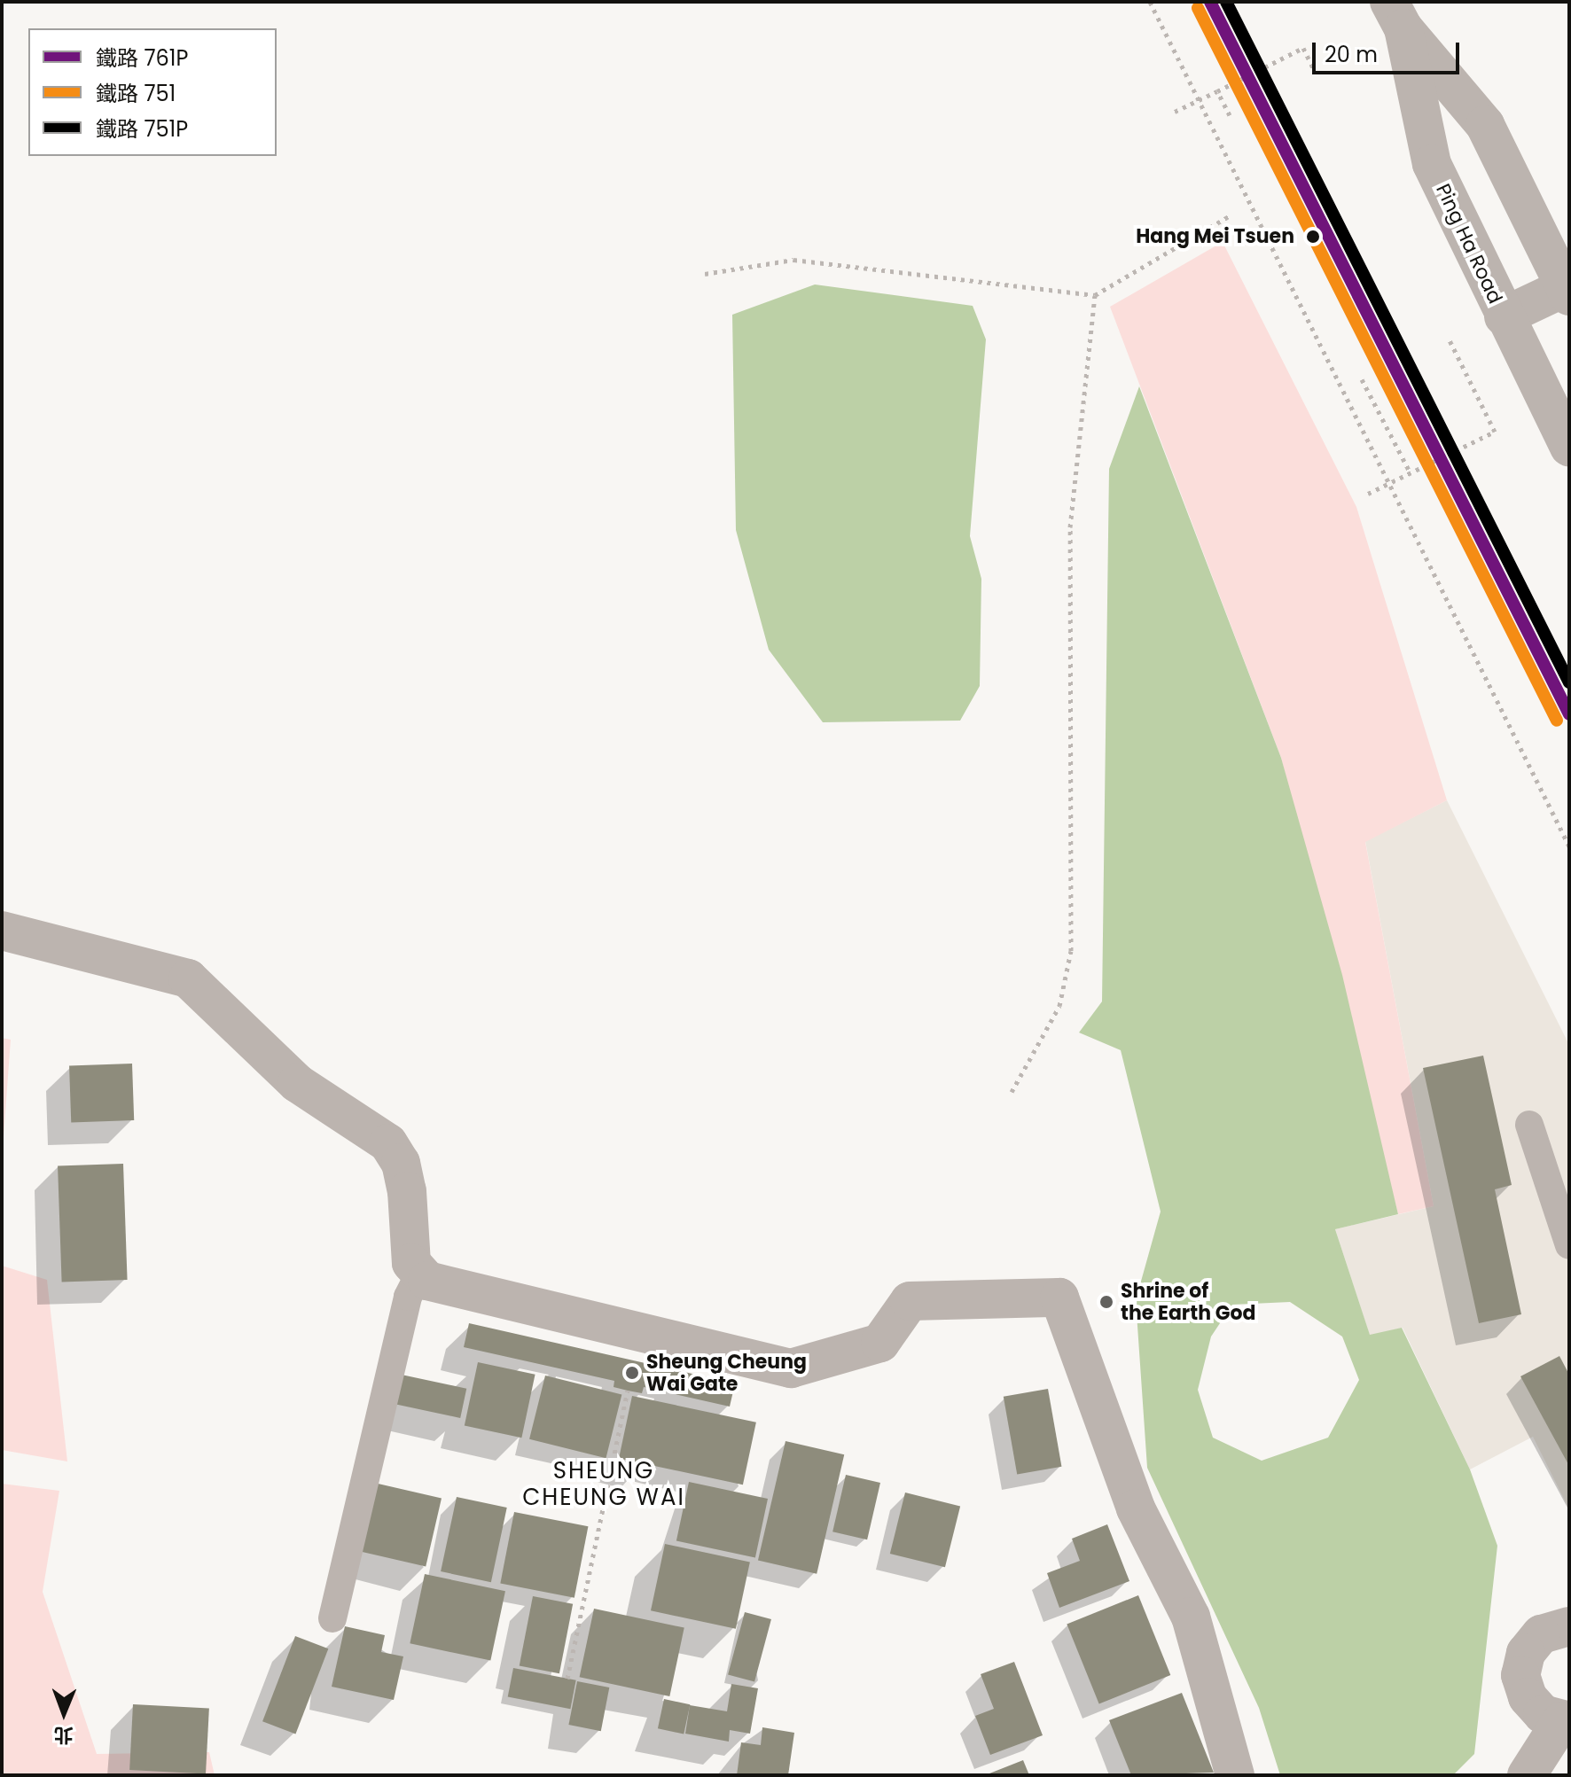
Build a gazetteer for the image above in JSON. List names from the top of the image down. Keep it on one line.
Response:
{"streets":{"street":["Ping Ha Road"]},"districts":["SHEUNG CHEUNG WAI"],"places":["Hang Mei Tsuen","Shrine of the Earth God","Sheung Cheung Wai Gate"],"lines":["rail line 761P","rail line 751P","rail line 751"],"legend":["鐵路 761P","鐵路 751","鐵路 751P"],"scale_bar":"20 m","north":"bottom"}
